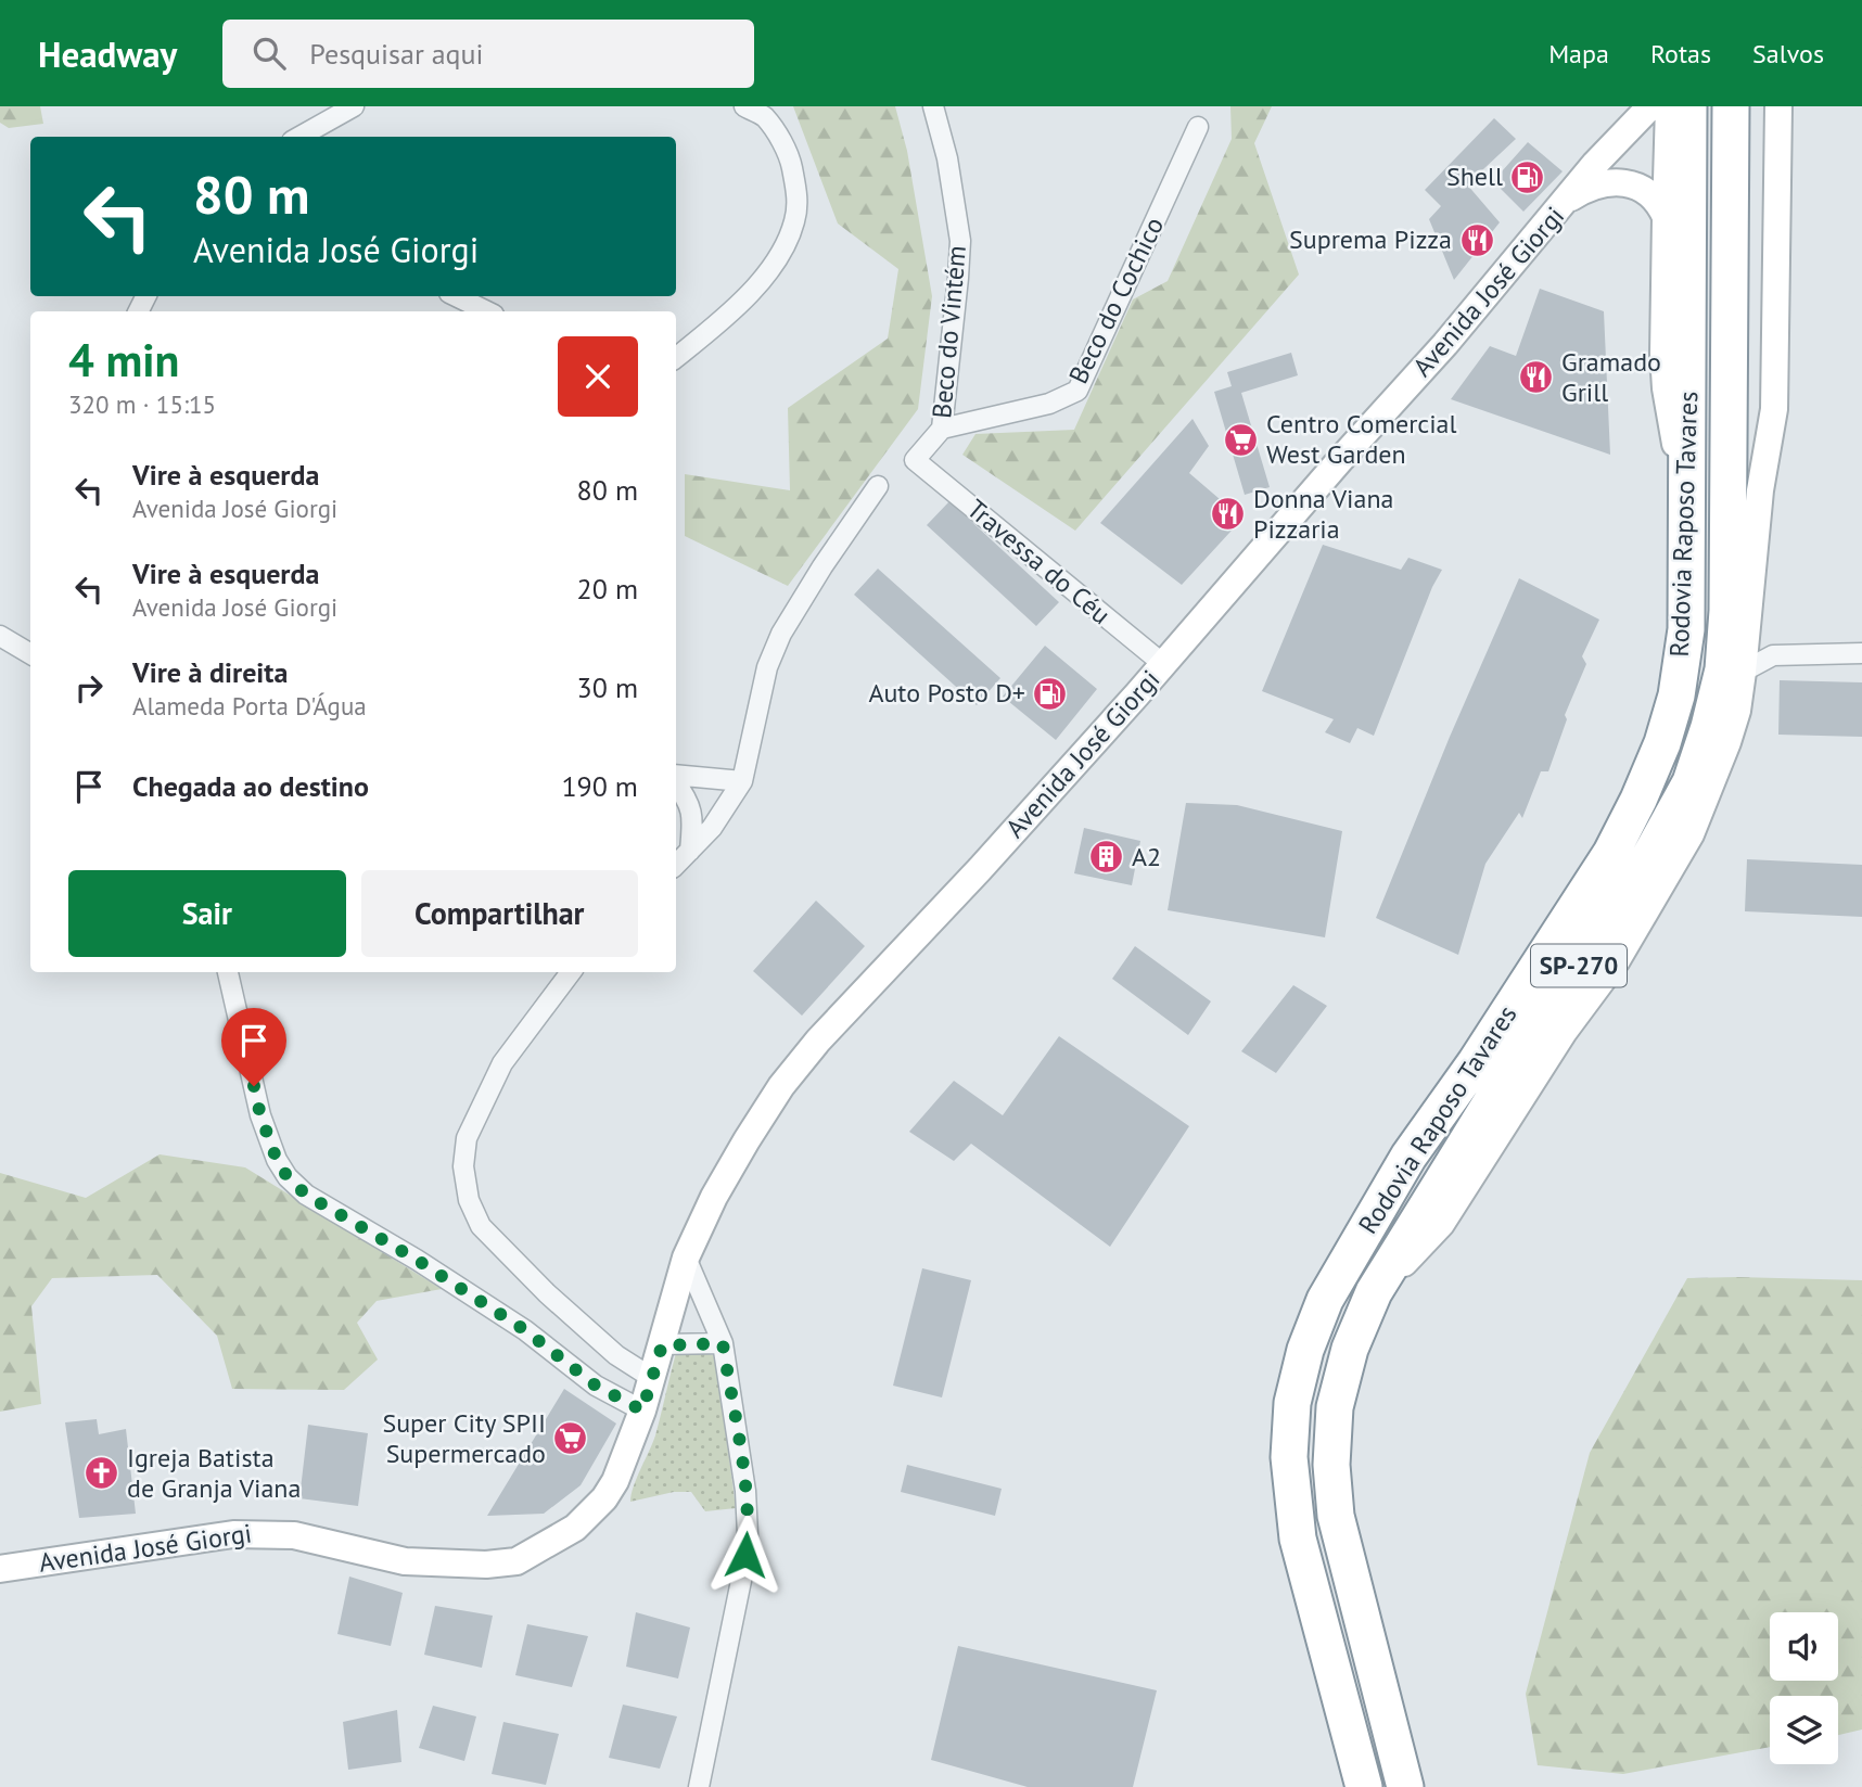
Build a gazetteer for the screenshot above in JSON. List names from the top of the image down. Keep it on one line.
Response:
{"streets":{"highway":["Rodovia Raposo Tavares","SP-270"],"street":["Avenida José Giorgi","Beco do Cochico","Beco do Vintém","Travessa do Céu"]},"crossings":[["Avenida José Giorgi","Travessa do Céu"],["Beco do Cochico","Beco do Vintém"],["Beco do Vintém","Travessa do Céu"]],"places":{"fuel station":["Shell","Auto Posto D+"],"restaurant":["Suprema Pizza","Gramado Grill","Donna Viana Pizzaria"],"supermarket":["Centro Comercial West Garden","Super City SPII Supermercado"],"building":["A2"],"church":["Igreja Batista de Granja Viana"]},"page":{"header":"Headway","search":"Pesquisar aqui","nav":["Mapa","Rotas","Salvos"],"turn":["80 m","Avenida José Giorgi"],"heading":["4 min","320 m · 15:15"],"list":[{"name":"Vire à esquerda","note":"Avenida José Giorgi","value":"80 m"},{"name":"Vire à esquerda","note":"Avenida José Giorgi","value":"20 m"},{"name":"Vire à direita","note":"Alameda Porta D'Água","value":"30 m"},{"name":"Chegada ao destino","value":"190 m"}],"buttons":["Sair","Compartilhar"]}}
